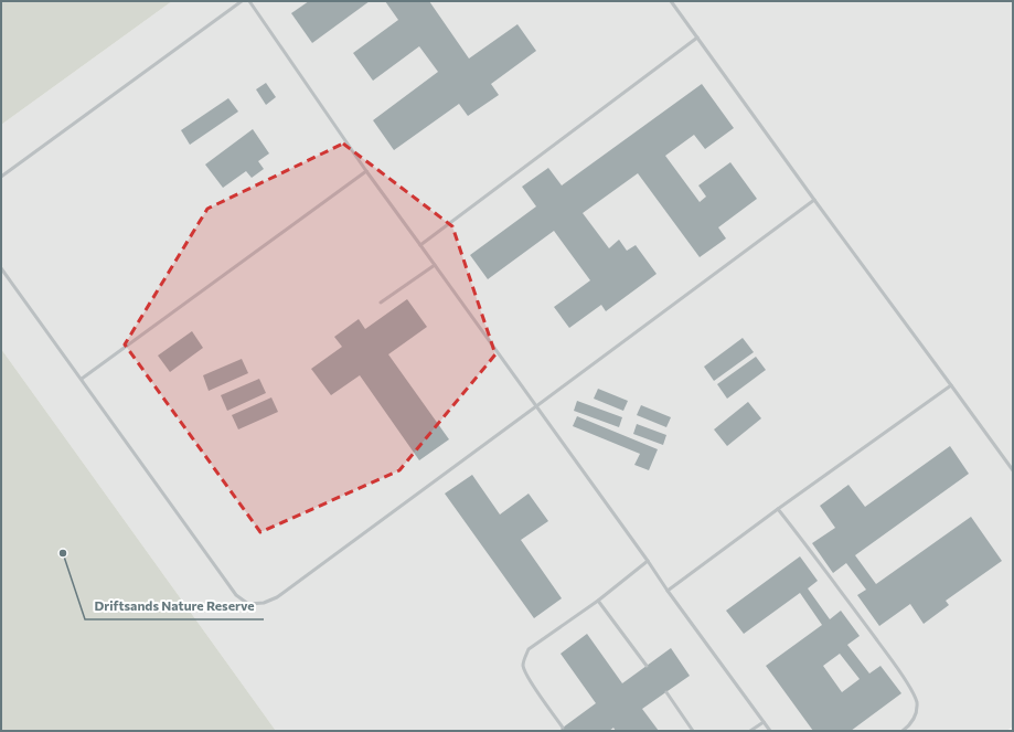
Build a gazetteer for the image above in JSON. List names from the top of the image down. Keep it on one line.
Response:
{"places":["Driftsands Nature Reserve"]}
